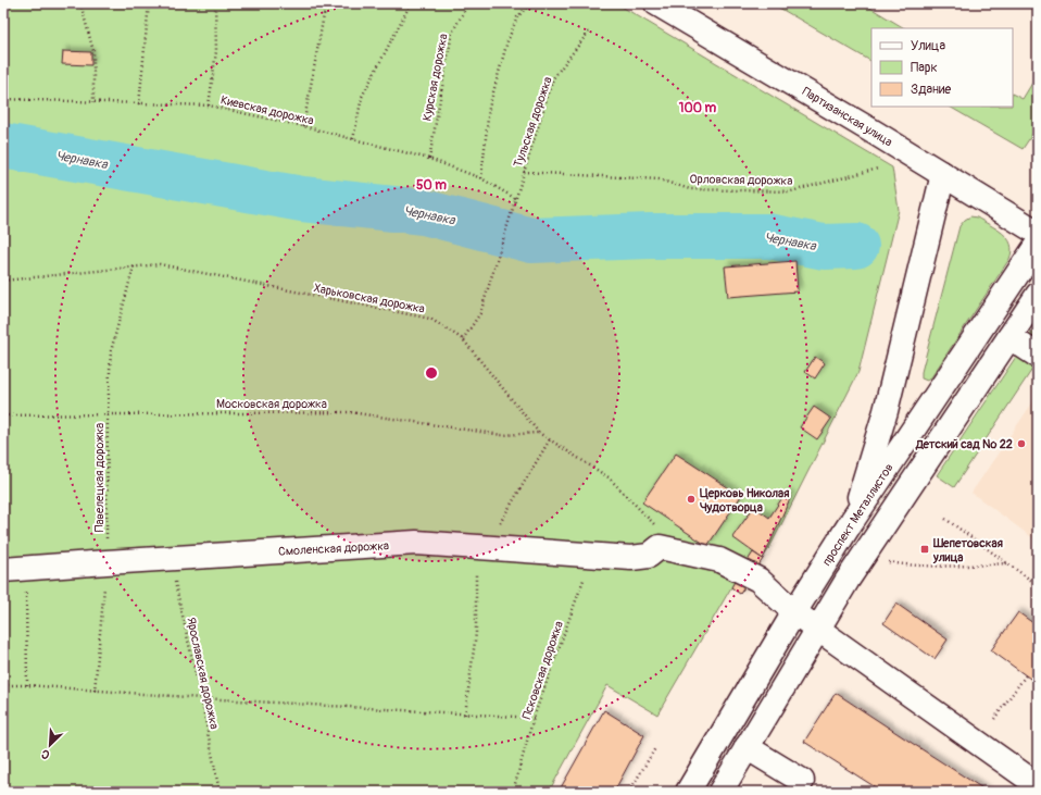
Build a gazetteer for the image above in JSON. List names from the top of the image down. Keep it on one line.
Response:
{"streets":{"street":["Партизанская улица","проспект Металлистов","Смоленская дорожка"],"path":["Курская дорожка","Киевская дорожка","Тульская дорожка","Орловская дорожка","Харьковская дорожка","Московская дорожка","Павелецкая дорожка","Псковская дорожка","Ярославская дорожка"]},"crossings":[["Курская дорожка","Киевская дорожка"],["Киевская дорожка","Тульская дорожка"],["Тульская дорожка","Орловская дорожка"],["Тульская дорожка","Харьковская дорожка"],["Харьковская дорожка","Московская дорожка"],["Харьковская дорожка","Павелецкая дорожка"],["Харьковская дорожка","Смоленская дорожка"],["Московская дорожка","Павелецкая дорожка"],["Павелецкая дорожка","Смоленская дорожка"],["Смоленская дорожка","Псковская дорожка"],["Смоленская дорожка","Ярославская дорожка"]],"water":["Чернавка"],"places":{"other":["Детский сад № 22","Церковь Николая Чудотворца"],"transit":["Шепетовская улица"]},"legend":["Улица","Парк","Здание"],"north":"bottom left","rings":["100 m","50 m"]}
